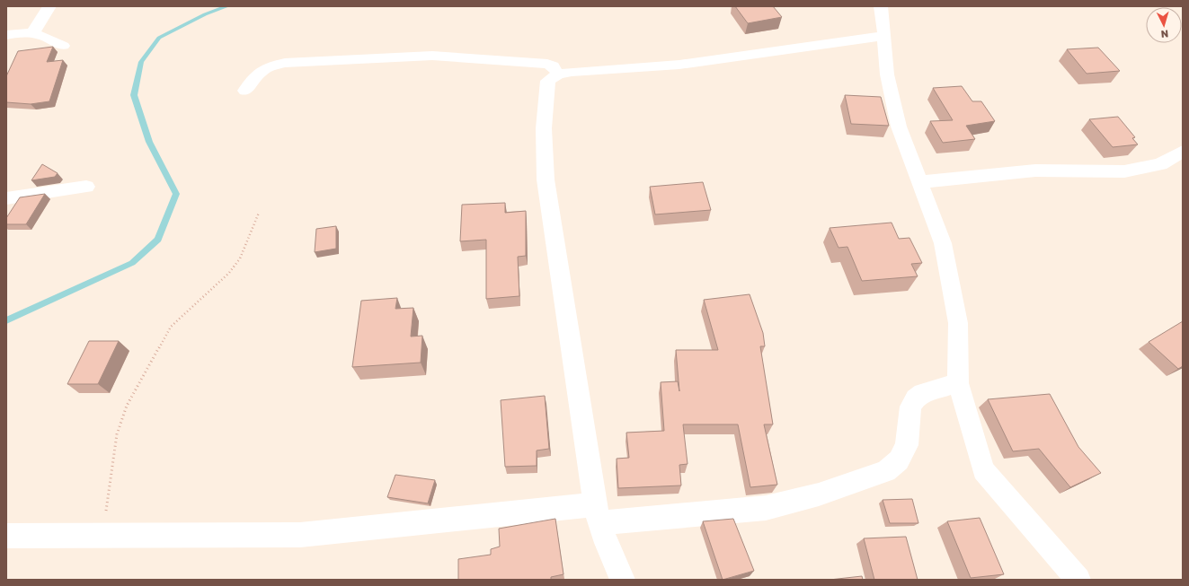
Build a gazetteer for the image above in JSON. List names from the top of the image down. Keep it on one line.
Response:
{"north":"bottom"}
